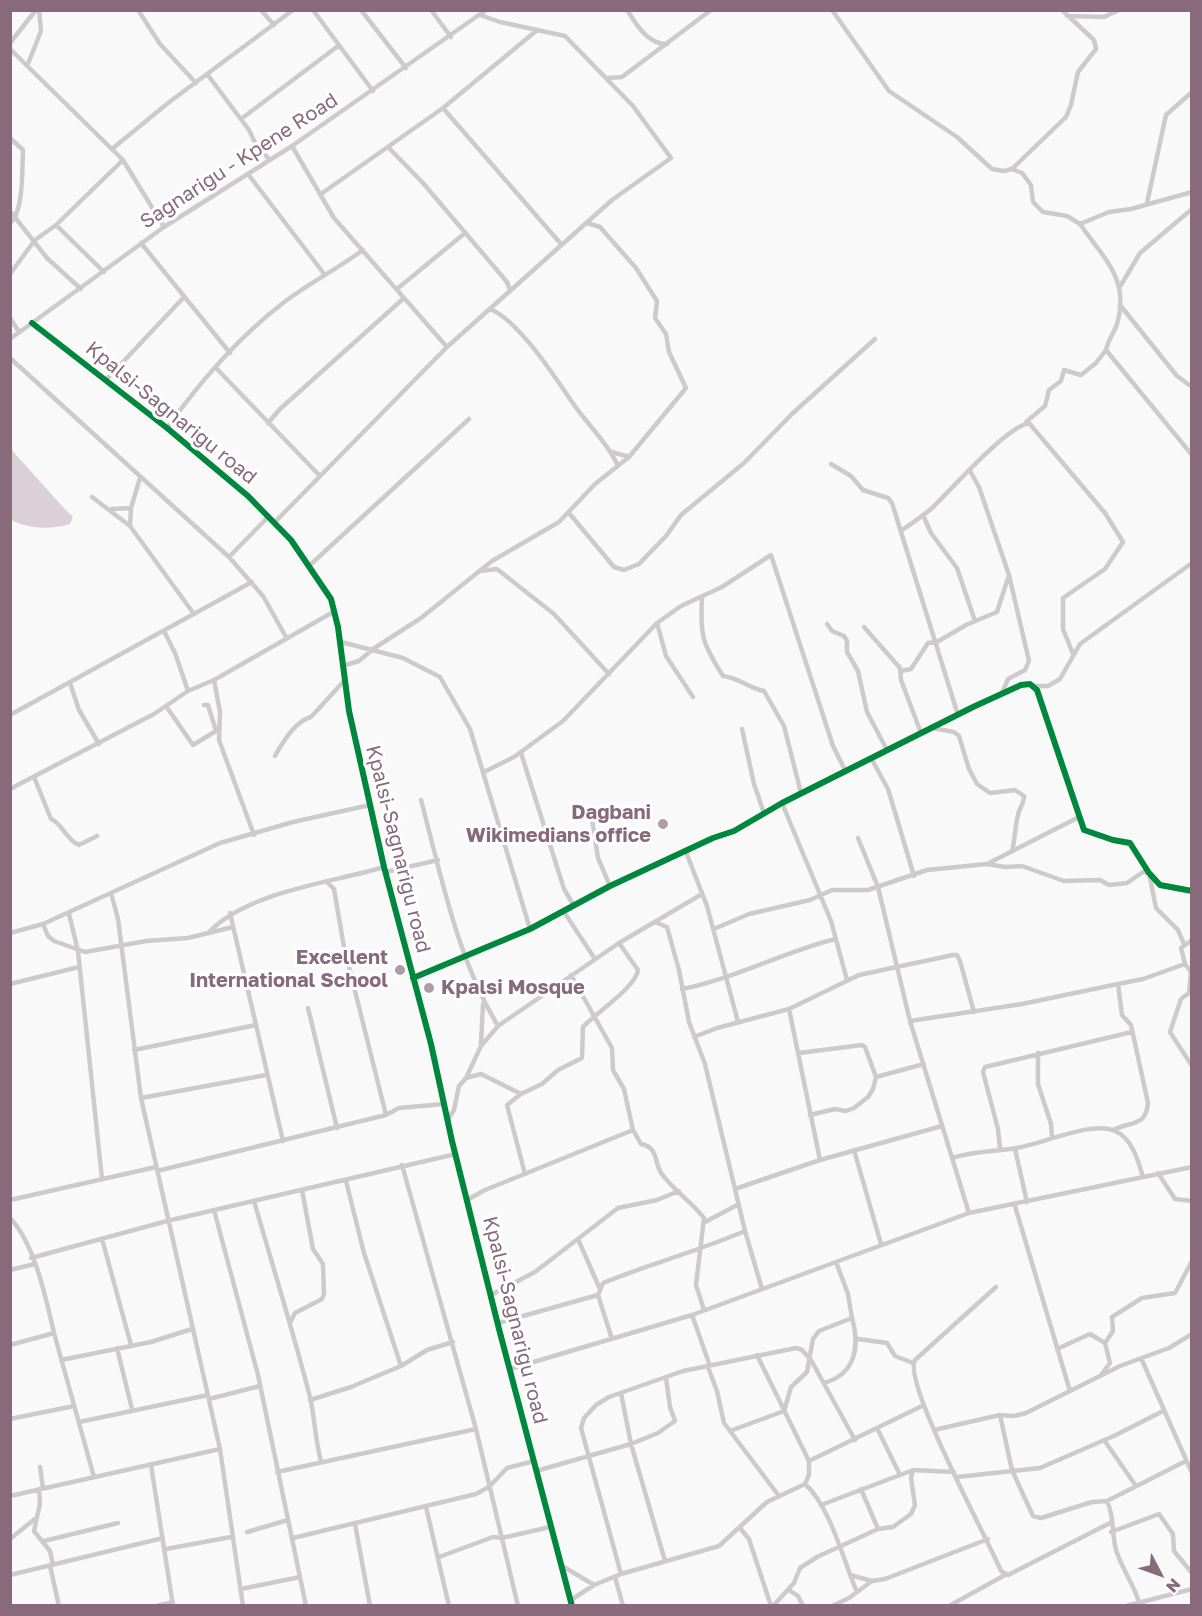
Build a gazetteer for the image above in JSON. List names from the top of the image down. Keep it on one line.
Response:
{"streets":{"street":["Sagnarigu - Kpene Road","Kpalsi-Sagnarigu road"]},"crossings":[["Sagnarigu - Kpene Road","Kpalsi-Sagnarigu road"]],"places":["Dagbani Wikimedians office","Excellent International School","Kpalsi Mosque"],"north":"bottom right"}
